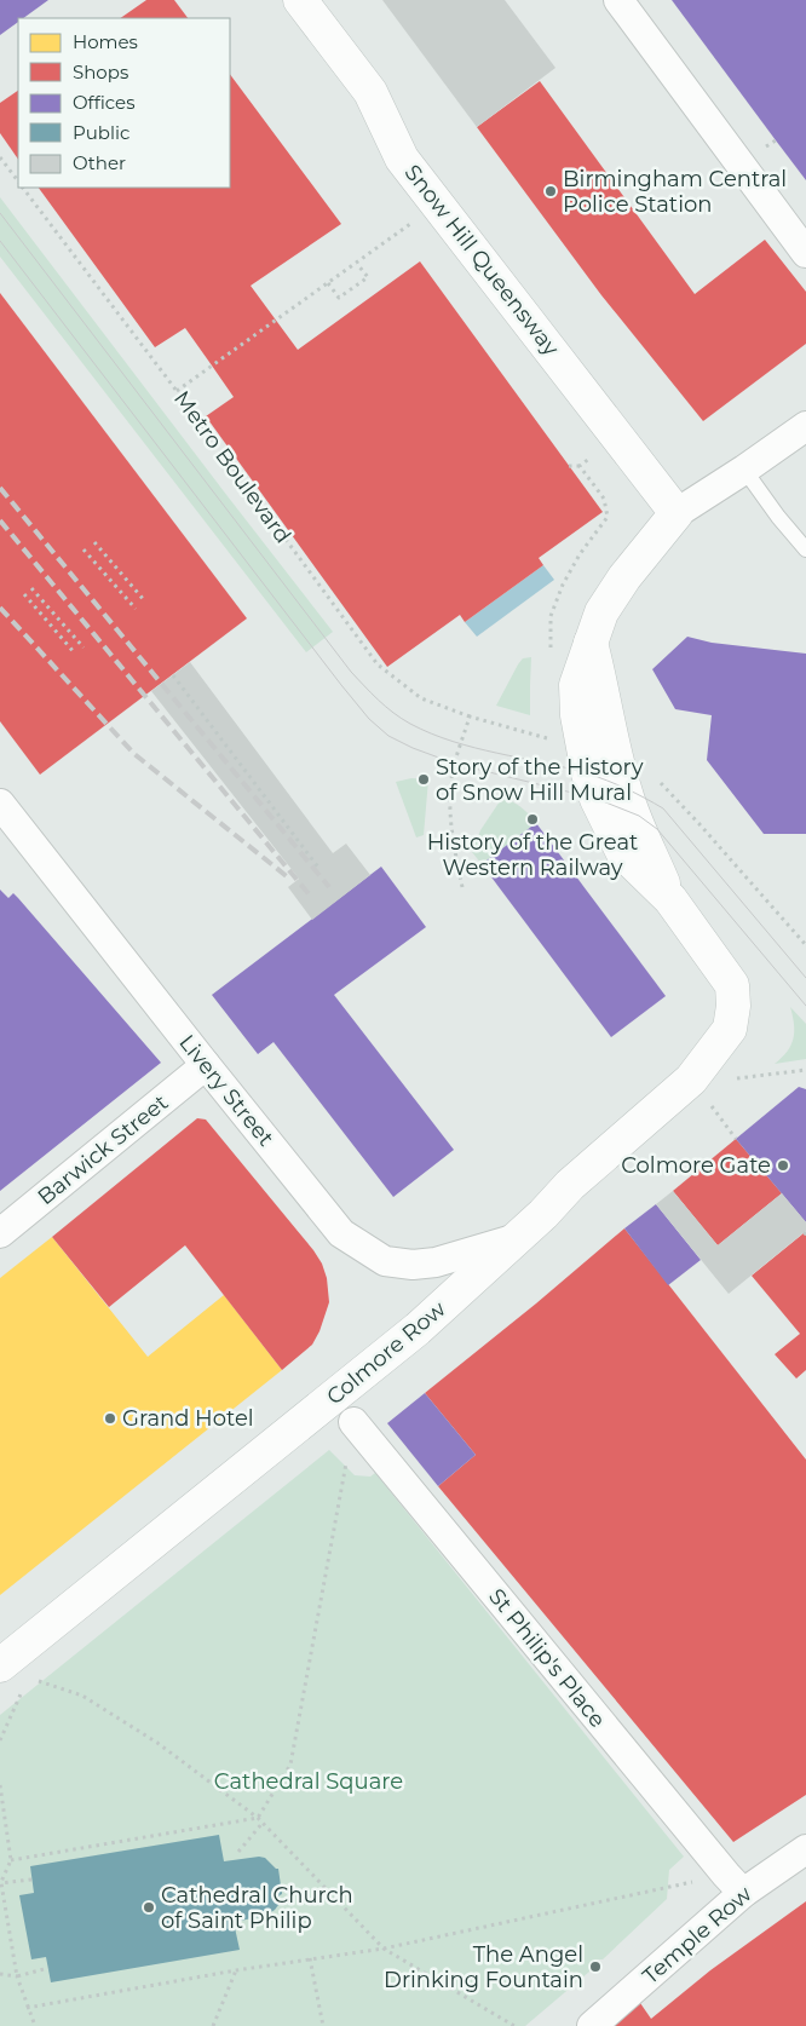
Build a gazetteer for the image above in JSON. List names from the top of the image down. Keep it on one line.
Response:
{"streets":{"street":["Snow Hill Queensway","Livery Street","Barwick Street","Colmore Row","St Philip's Place","Temple Row"],"path":["Metro Boulevard"]},"crossings":[["Snow Hill Queensway","Colmore Row"],["Livery Street","Barwick Street"],["Livery Street","Colmore Row"],["St Philip's Place","Temple Row"]],"parks":["Cathedral Square"],"places":["Birmingham Central Police Station","Story of the History of Snow Hill Mural","History of the Great Western Railway","Colmore Gate","Grand Hotel","Cathedral Church of Saint Philip","The Angel Drinking Fountain"],"legend":["Homes","Shops","Offices","Public","Other"]}
